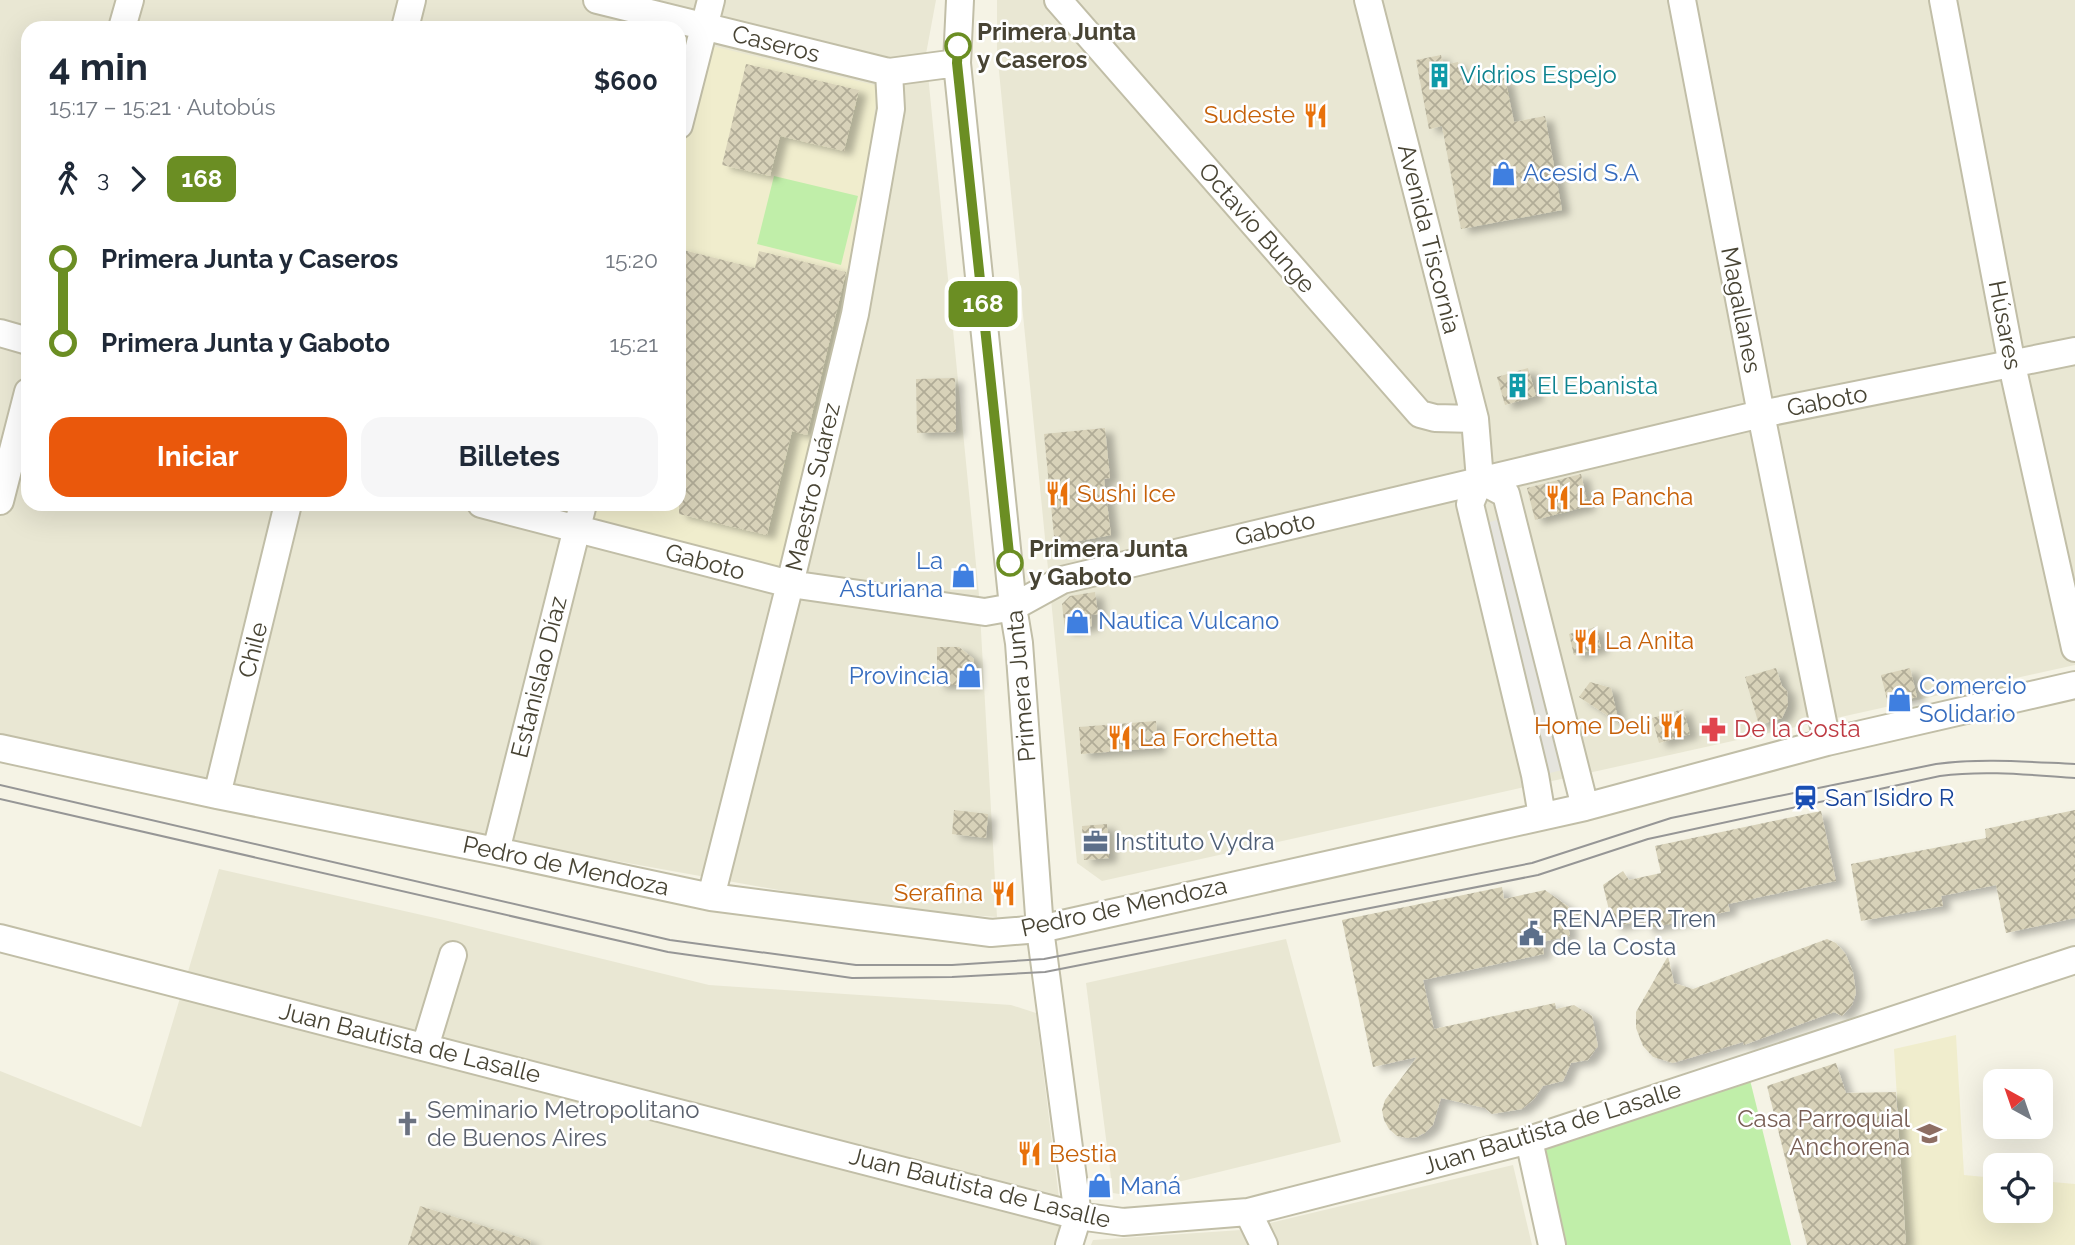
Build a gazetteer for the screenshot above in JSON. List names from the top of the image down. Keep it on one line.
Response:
{"streets":{"street":["Caseros","Octavio Bunge","Avenida Tiscornia","Magallanes","Húsares","Gaboto","Maestro Suárez","Chile","Estanislao Díaz","Primera Junta","Pedro de Mendoza","Juan Bautista de Lasalle"]},"crossings":[["Caseros","Maestro Suárez"],["Caseros","Primera Junta"],["Octavio Bunge","Avenida Tiscornia"],["Avenida Tiscornia","Gaboto"],["Avenida Tiscornia","Pedro de Mendoza"],["Magallanes","Gaboto"],["Magallanes","Pedro de Mendoza"],["Húsares","Gaboto"],["Gaboto","Maestro Suárez"],["Gaboto","Estanislao Díaz"],["Gaboto","Primera Junta"],["Maestro Suárez","Pedro de Mendoza"],["Chile","Pedro de Mendoza"],["Estanislao Díaz","Pedro de Mendoza"],["Primera Junta","Pedro de Mendoza"],["Primera Junta","Juan Bautista de Lasalle"]],"places":{"other":["Primera Junta y Caseros","Primera Junta y Gaboto"],"building":["Vidrios Espejo","El Ebanista"],"restaurant":["Sudeste","Sushi Ice","La Pancha","La Anita","Home Deli","La Forchetta","Serafina","Bestia"],"shop":["Acesid S.A","La Asturiana","Nautica Vulcano","Provincia","Comercio Solidario","Maná"],"pharmacy":["De la Costa"],"station":["San Isidro R"],"office":["Instituto Vydra"],"public building":["RENAPER Tren de la Costa"],"church":["Seminario Metropolitano de Buenos Aires"],"school or university":["Casa Parroquial Anchorena"]},"lines":["bus line 168"],"north":"top left","page":{"on_map":"168","heading":["4 min","15:17 – 15:21 · Autobús","$600"],"legs":["3","168"],"list":[{"name":"Primera Junta y Caseros","value":"15:20"},{"name":"Primera Junta y Gaboto","value":"15:21"}],"buttons":["Iniciar","Billetes"]}}
